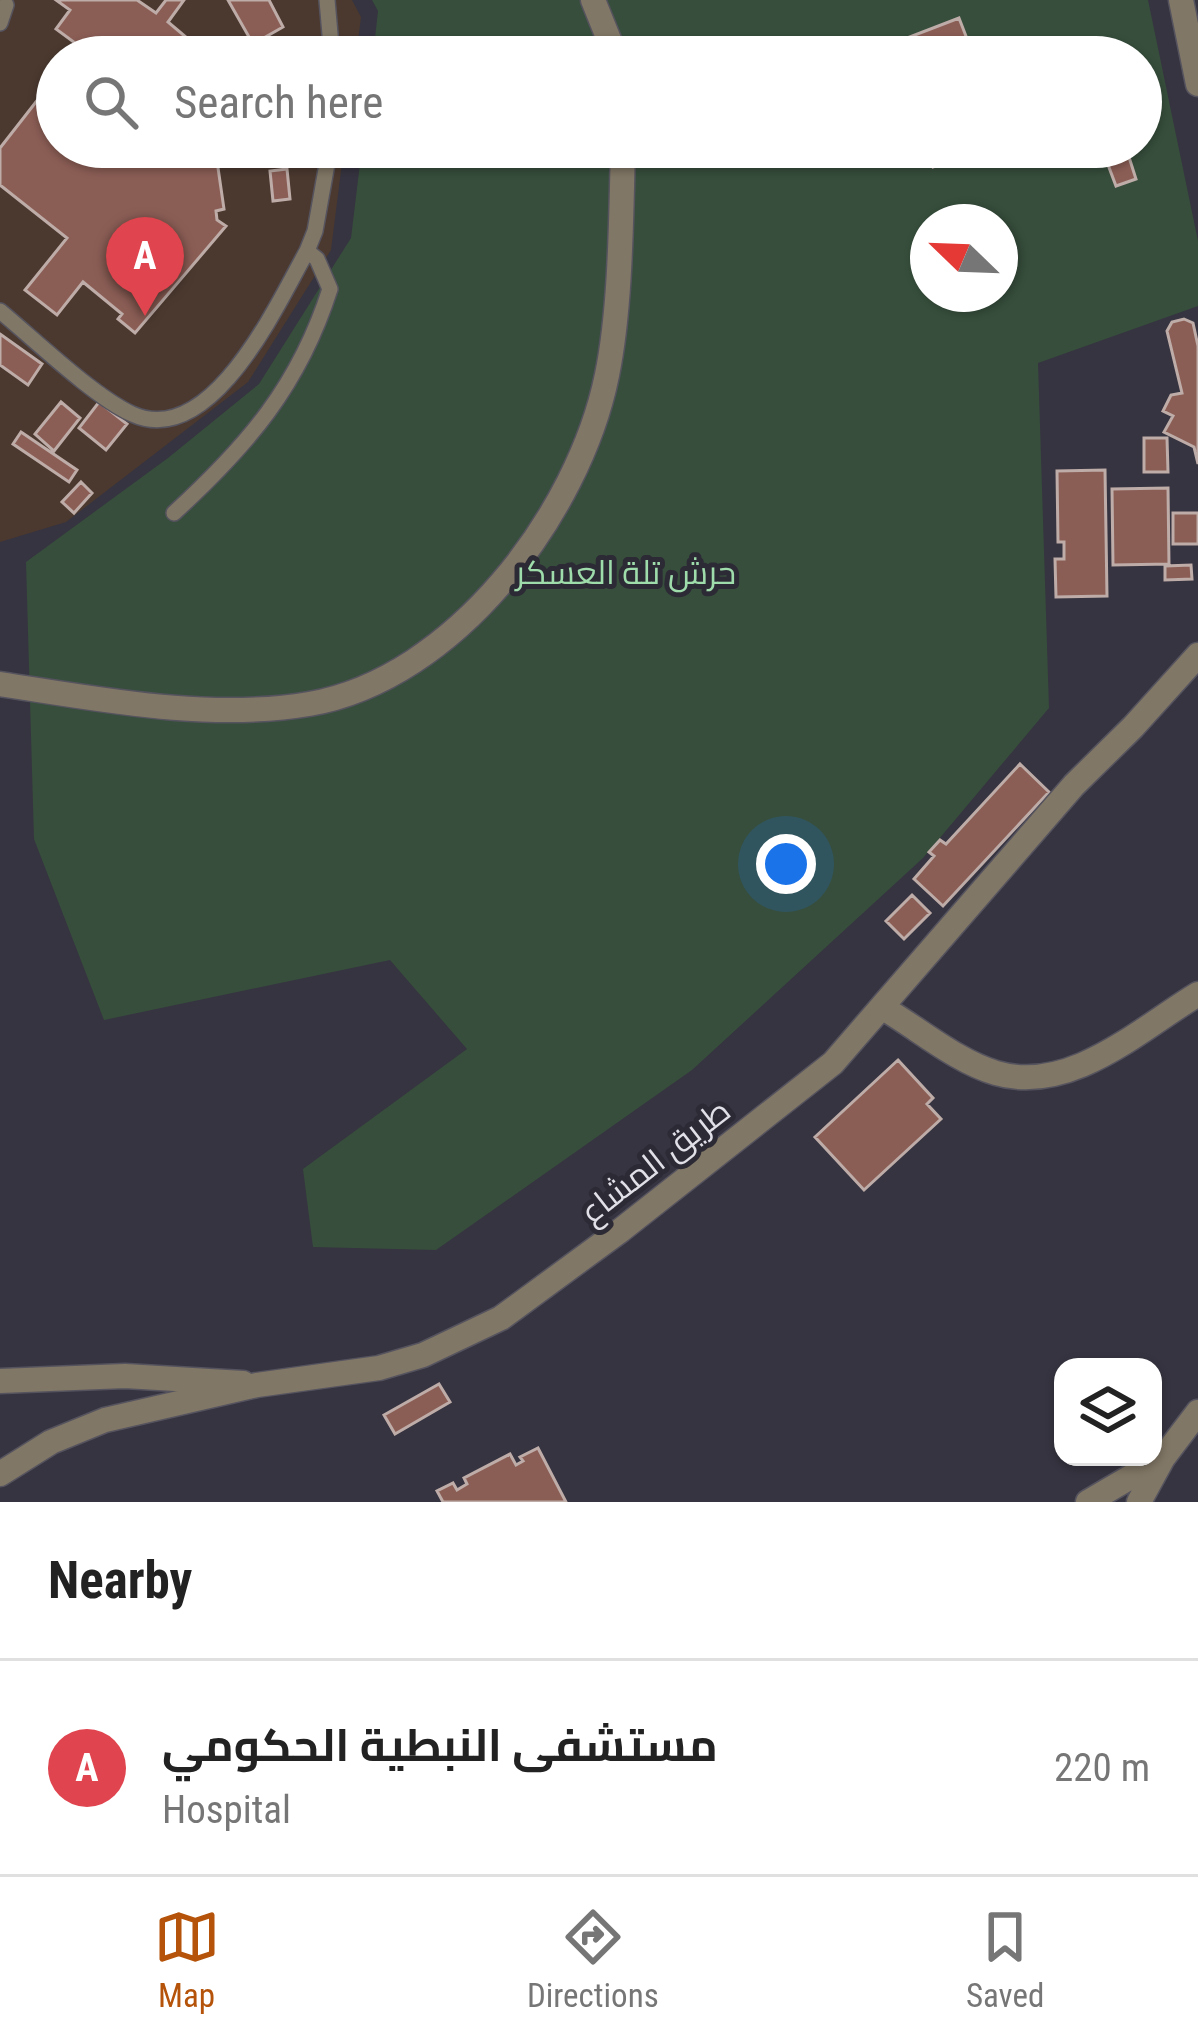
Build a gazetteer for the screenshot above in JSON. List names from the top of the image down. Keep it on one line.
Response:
{"streets":{"street":["طريق المشاع"]},"parks":["حرش تلة العسكر"],"north":"top left","page":{"search":"Search here","pins":"A","heading":"Nearby","list":[{"mark":"A","name":"مستشفى النبطية الحكومي","note":"Hospital","value":"220 m"}],"nav":["Map","Directions","Saved"]}}
